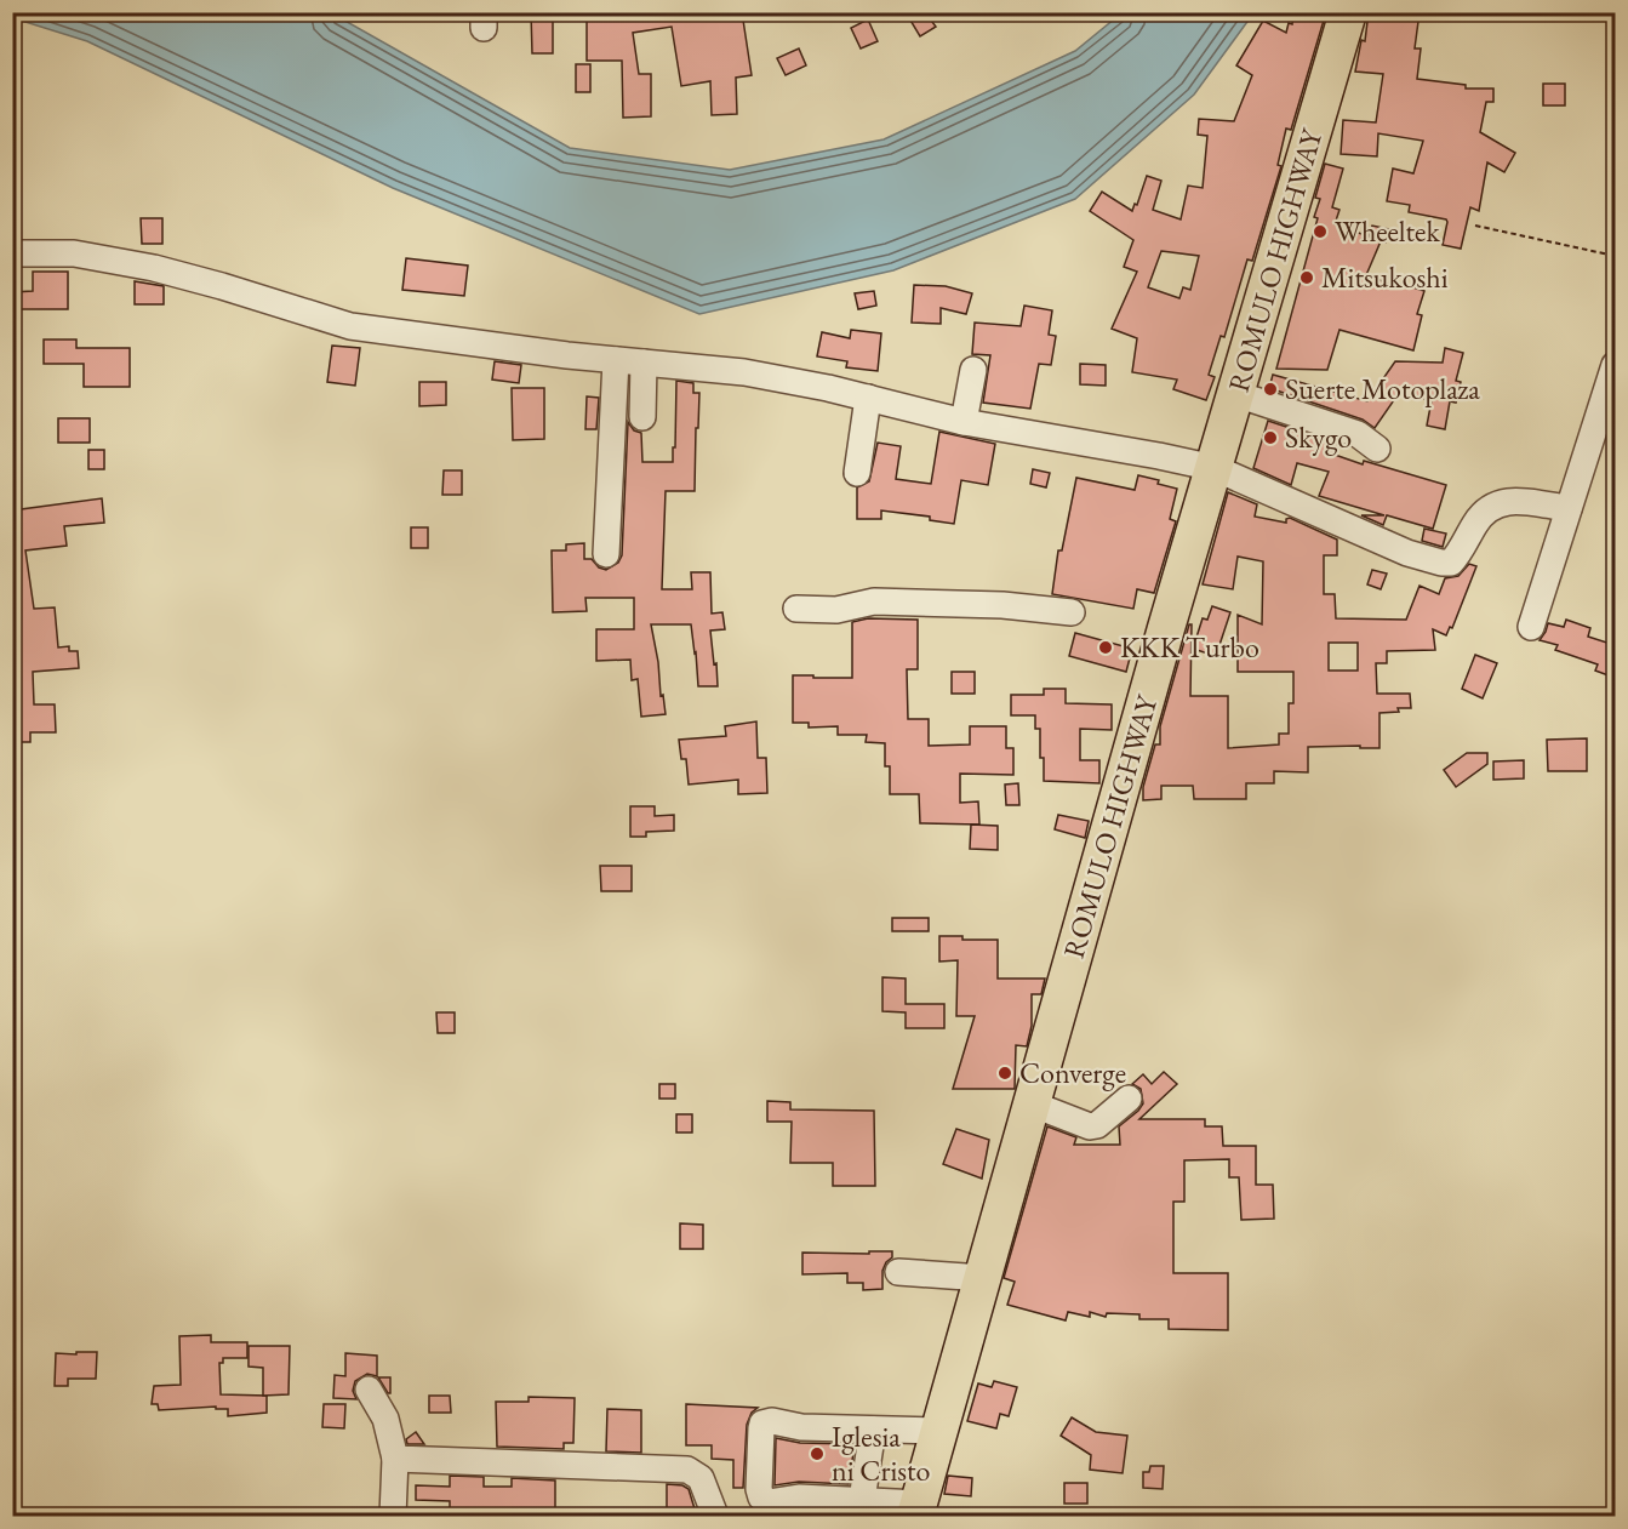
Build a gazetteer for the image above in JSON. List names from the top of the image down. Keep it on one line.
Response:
{"streets":{"highway":["ROMULO HIGHWAY"]},"places":["Wheeltek","Mitsukoshi","Suerte Motoplaza","Skygo","KKK Turbo","Converge","Iglesia ni Cristo"]}
